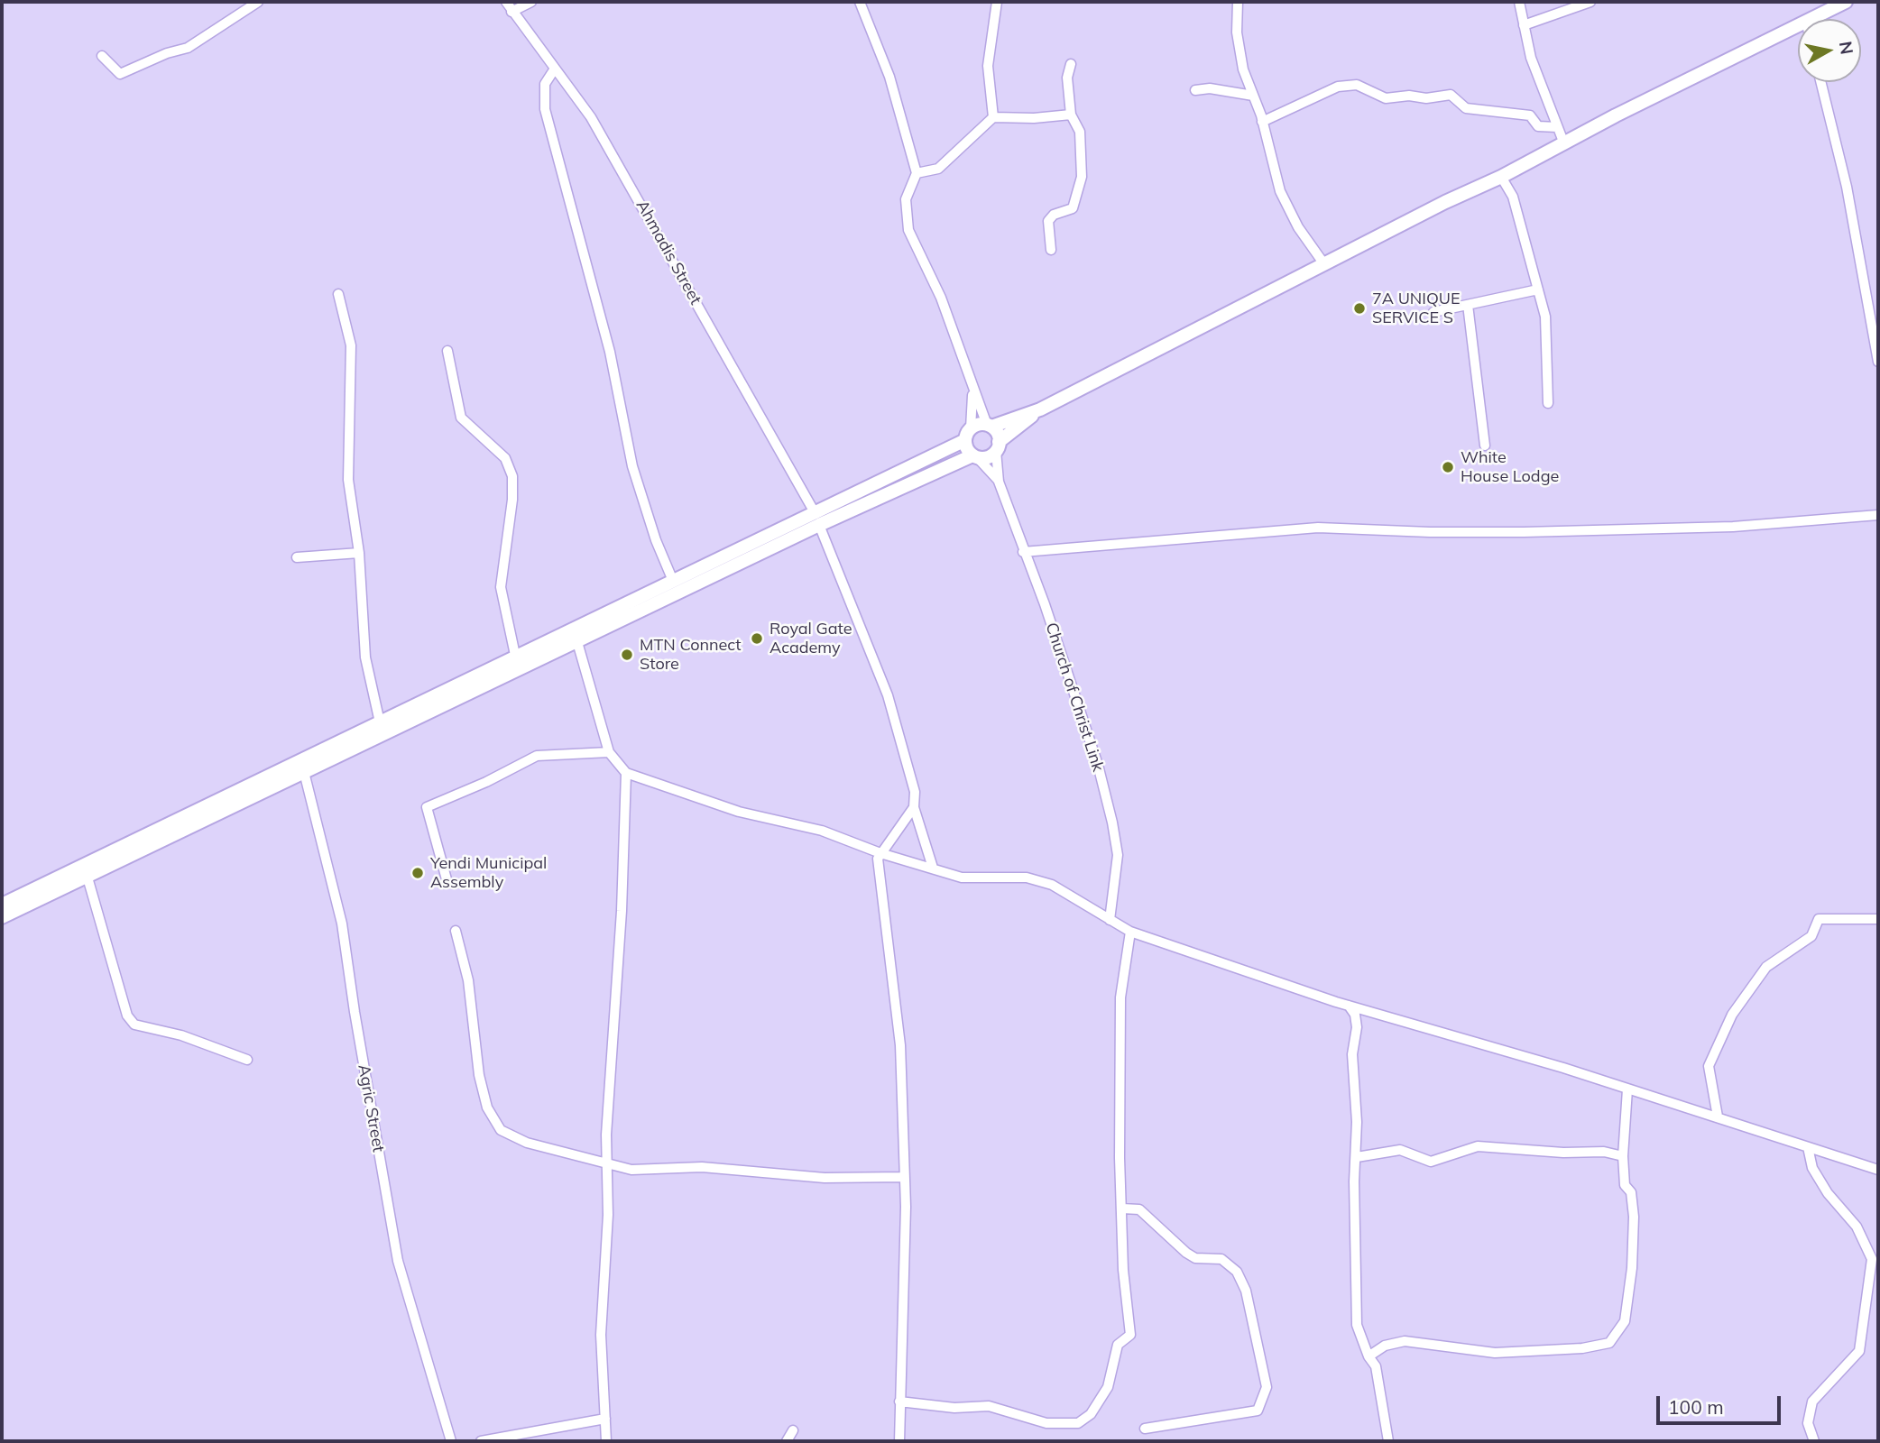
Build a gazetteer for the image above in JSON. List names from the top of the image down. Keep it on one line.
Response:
{"streets":{"street":["Ahmadis Street","Church of Christ Link","Agric Street"]},"places":["7A UNIQUE SERVICE S","White House Lodge","Royal Gate Academy","MTN Connect Store","Yendi Municipal Assembly"],"scale_bar":"100 m","north":"right"}
